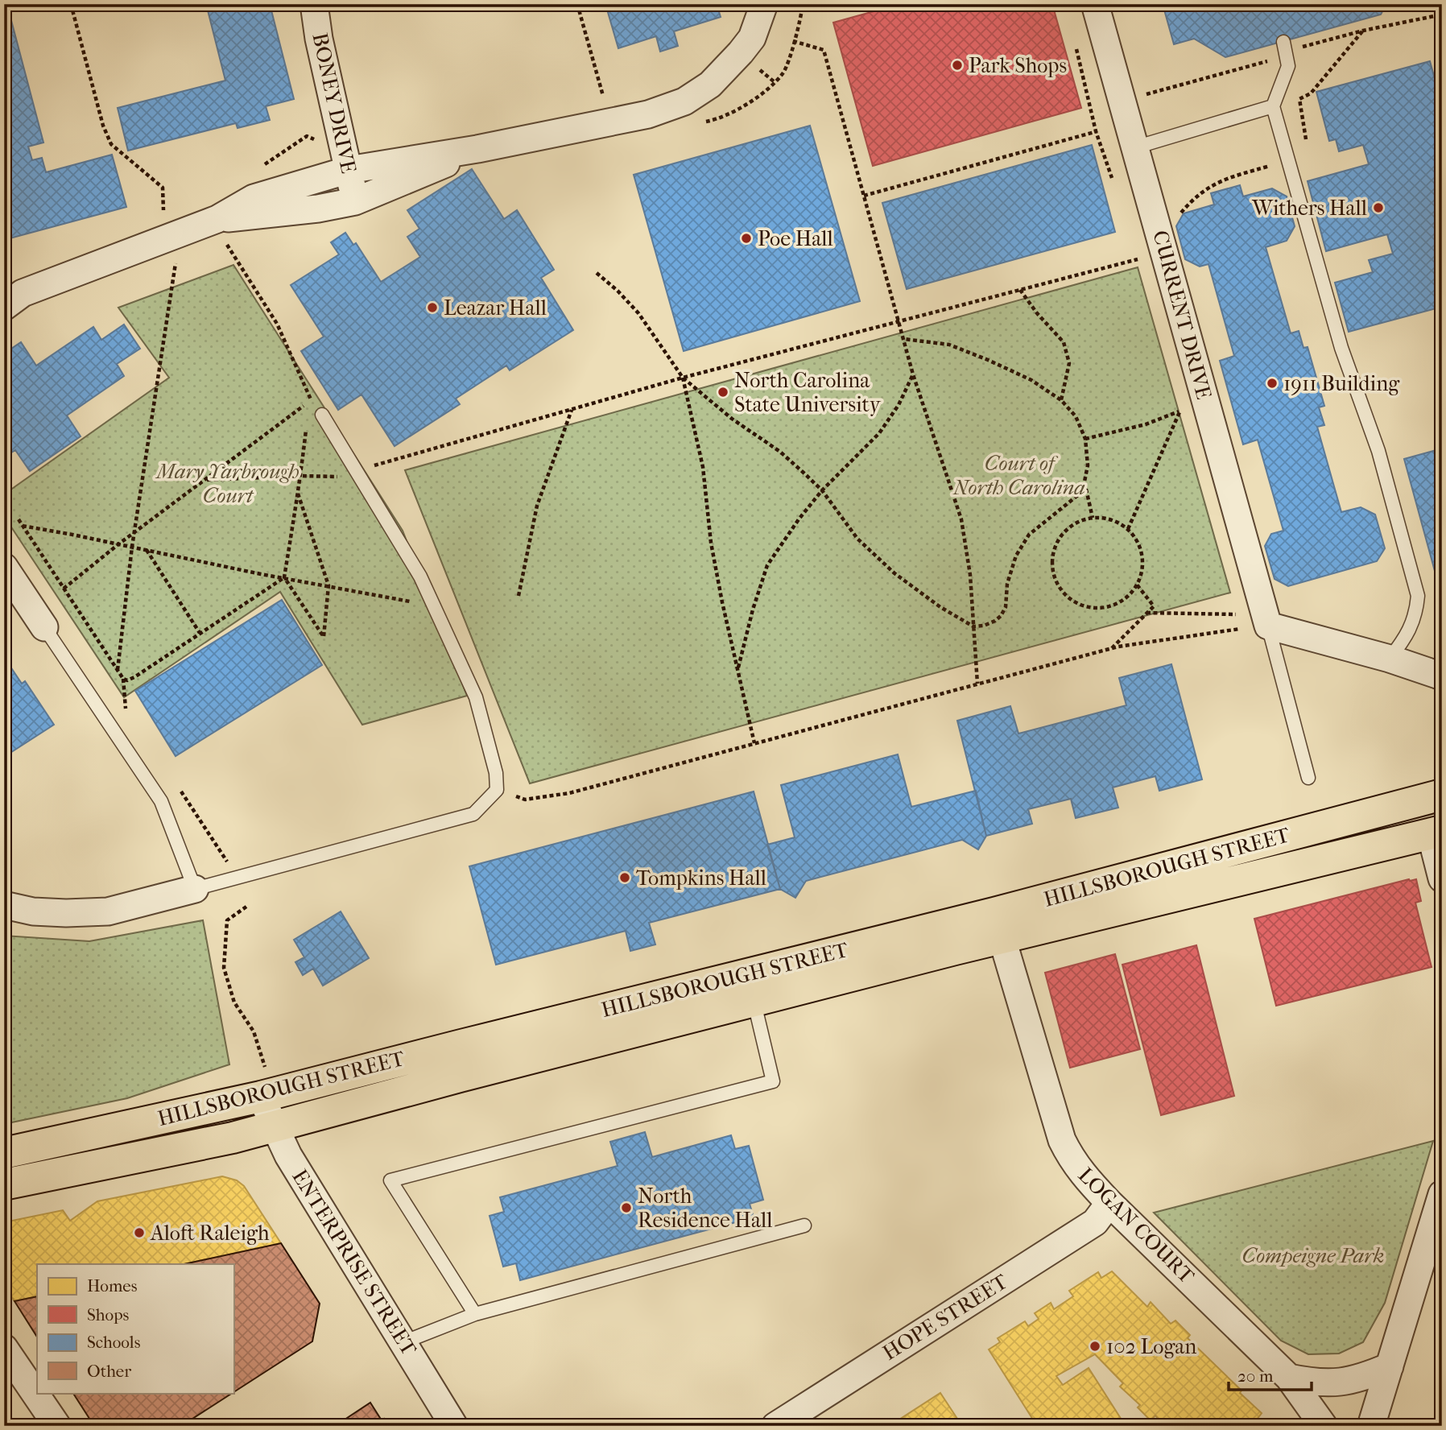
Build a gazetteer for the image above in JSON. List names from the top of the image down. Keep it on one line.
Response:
{"streets":{"main road":["HILLSBOROUGH STREET"],"street":["BONEY DRIVE","CURRENT DRIVE","LOGAN COURT","ENTERPRISE STREET","HOPE STREET"]},"crossings":[["HILLSBOROUGH STREET","LOGAN COURT"],["HILLSBOROUGH STREET","ENTERPRISE STREET"],["LOGAN COURT","HOPE STREET"]],"parks":["Court of North Carolina","Mary Yarbrough Court","Compeigne Park"],"places":["Park Shops","Withers Hall","Poe Hall","Leazar Hall","1911 Building","North Carolina State University","Tompkins Hall","North Residence Hall","Aloft Raleigh","102 Logan"],"legend":["Homes","Shops","Schools","Other"],"scale_bar":"20 m"}
